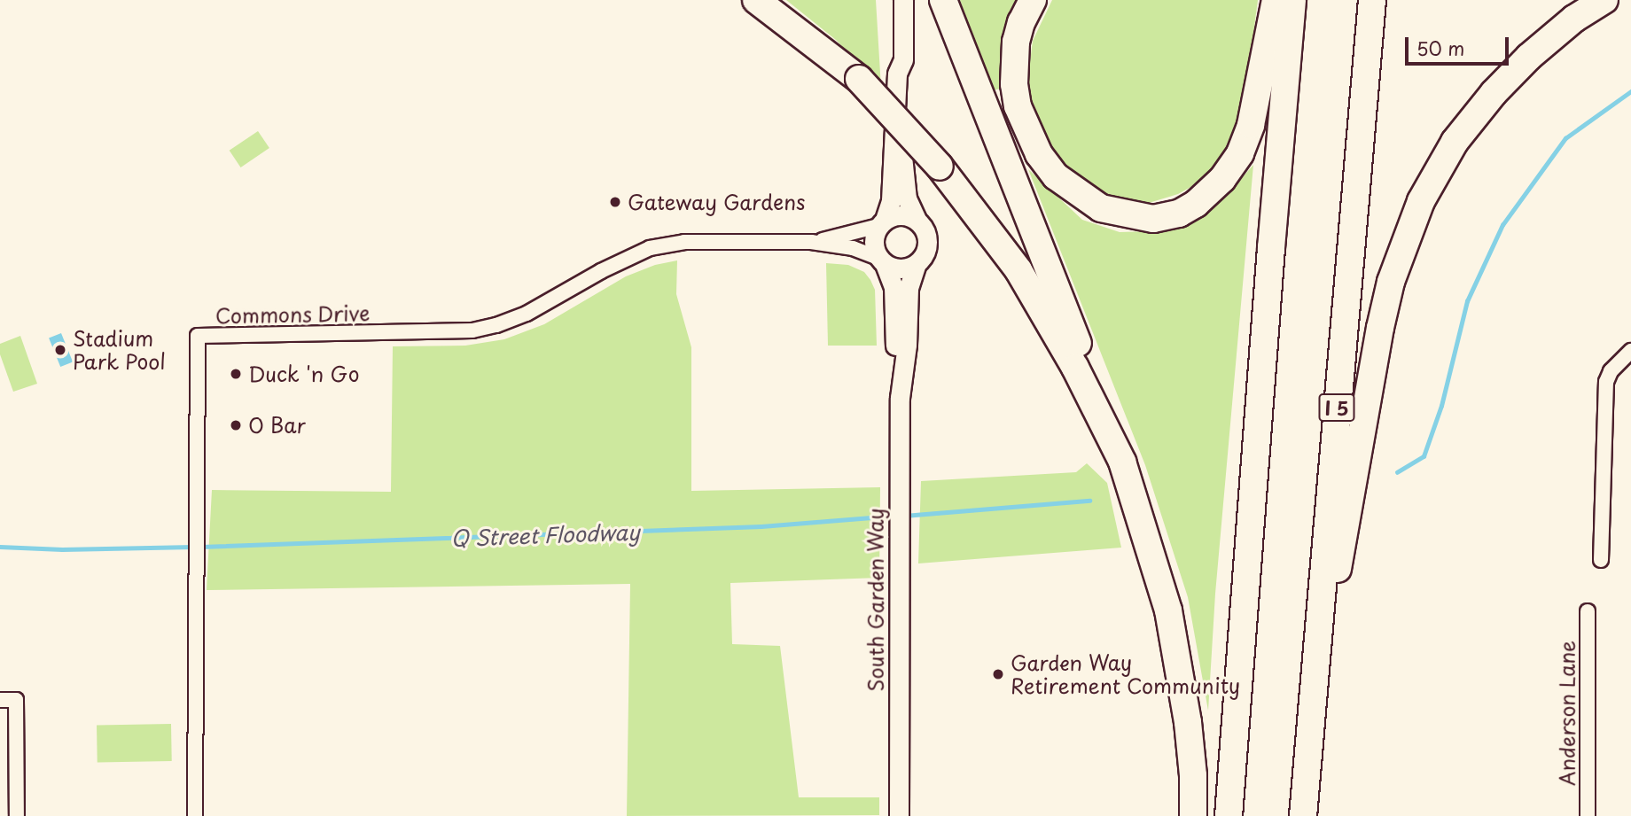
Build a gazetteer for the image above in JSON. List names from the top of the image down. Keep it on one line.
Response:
{"streets":{"highway":["I 5"],"street":["Commons Drive","South Garden Way","Anderson Lane"]},"crossings":[["Commons Drive","South Garden Way"]],"water":["Q Street Floodway"],"places":["Gateway Gardens","Stadium Park Pool","Duck 'n Go","O Bar","Garden Way Retirement Community"],"scale_bar":"50 m"}
